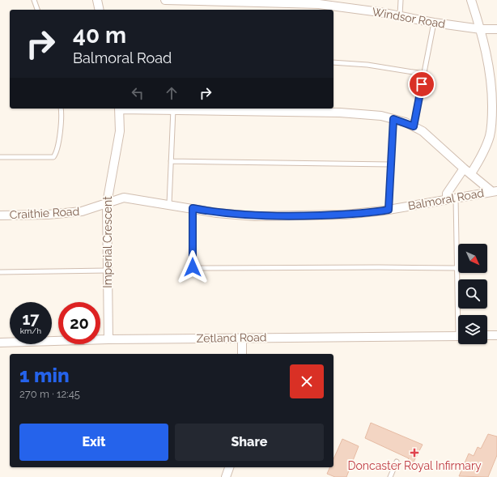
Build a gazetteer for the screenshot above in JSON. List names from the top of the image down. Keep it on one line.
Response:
{"streets":{"street":["Windsor Road","Balmoral Road","Craithie Road","Imperial Crescent","Zetland Road"]},"crossings":[["Balmoral Road","Craithie Road"],["Balmoral Road","Imperial Crescent"],["Craithie Road","Imperial Crescent"],["Imperial Crescent","Zetland Road"]],"places":{"health":["Doncaster Royal Infirmary"]},"north":"bottom right","page":{"turn":["40 m","Balmoral Road"],"speed":"17 km/h","limit":"20","heading":["1 min","270 m · 12:45"],"buttons":["Exit","Share"]}}
